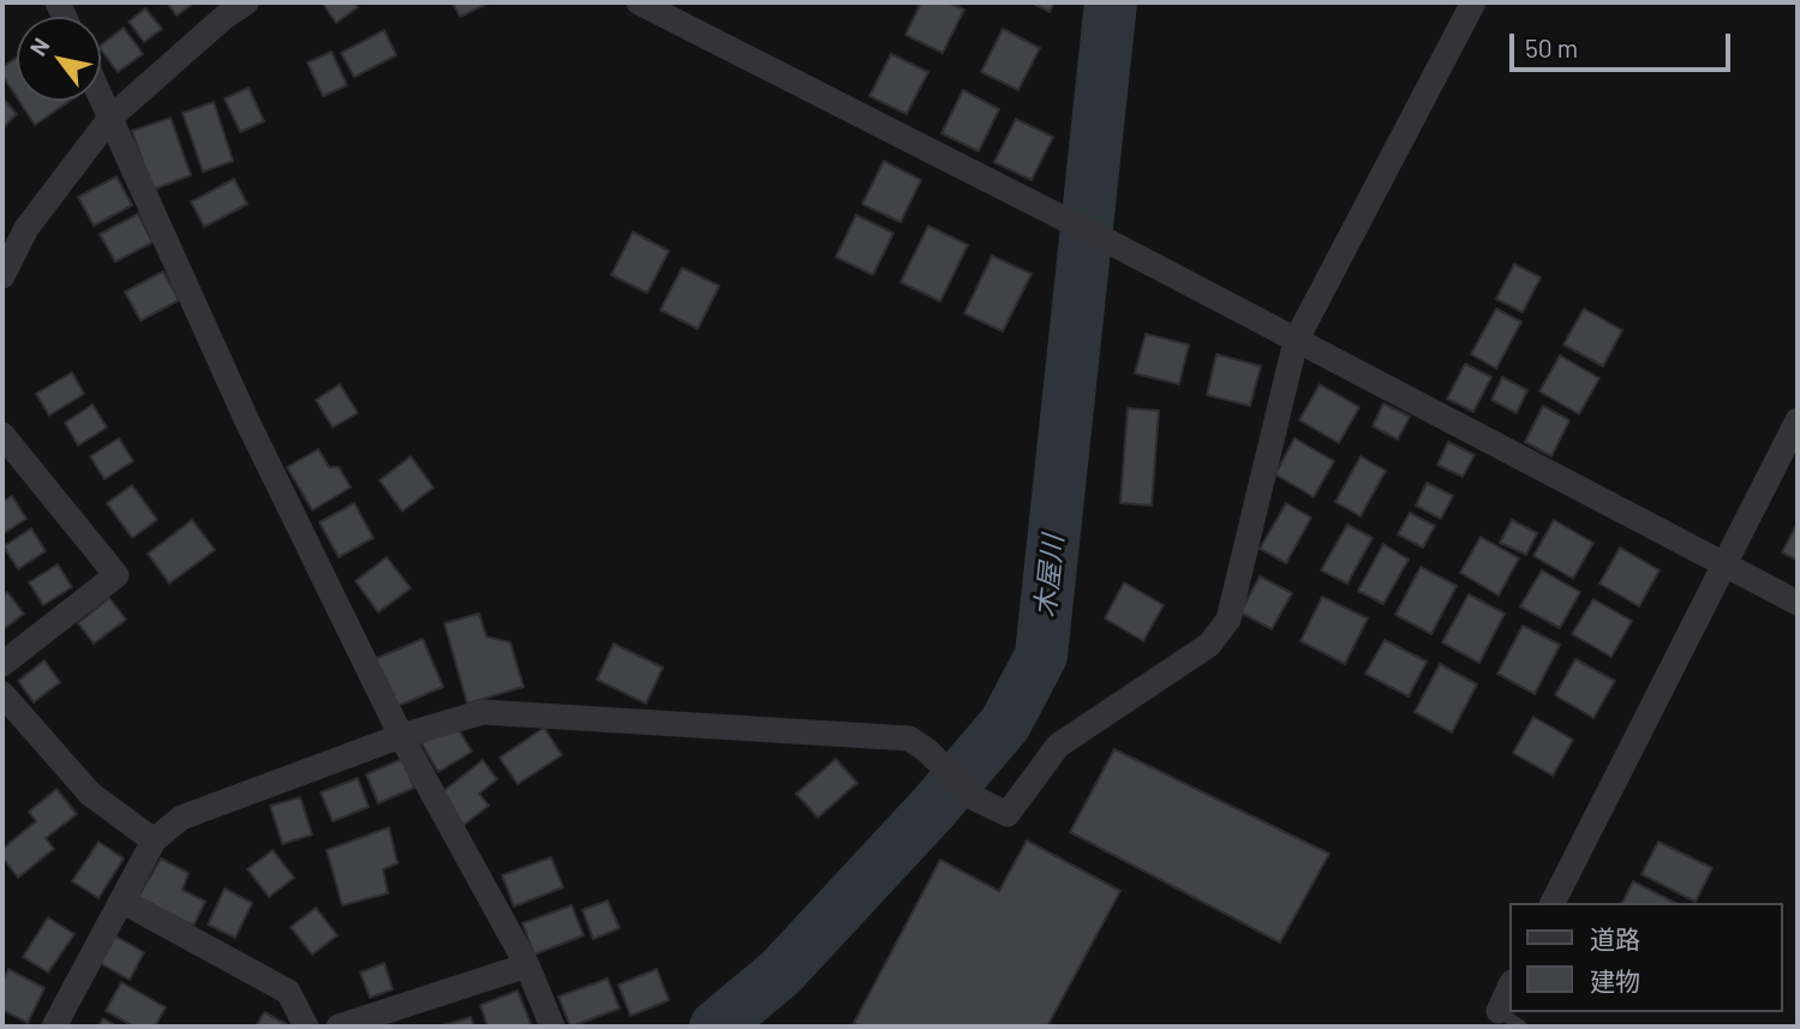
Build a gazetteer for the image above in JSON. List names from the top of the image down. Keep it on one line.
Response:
{"water":["木屋川"],"legend":["道路","建物"],"scale_bar":"50 m","north":"top left"}
